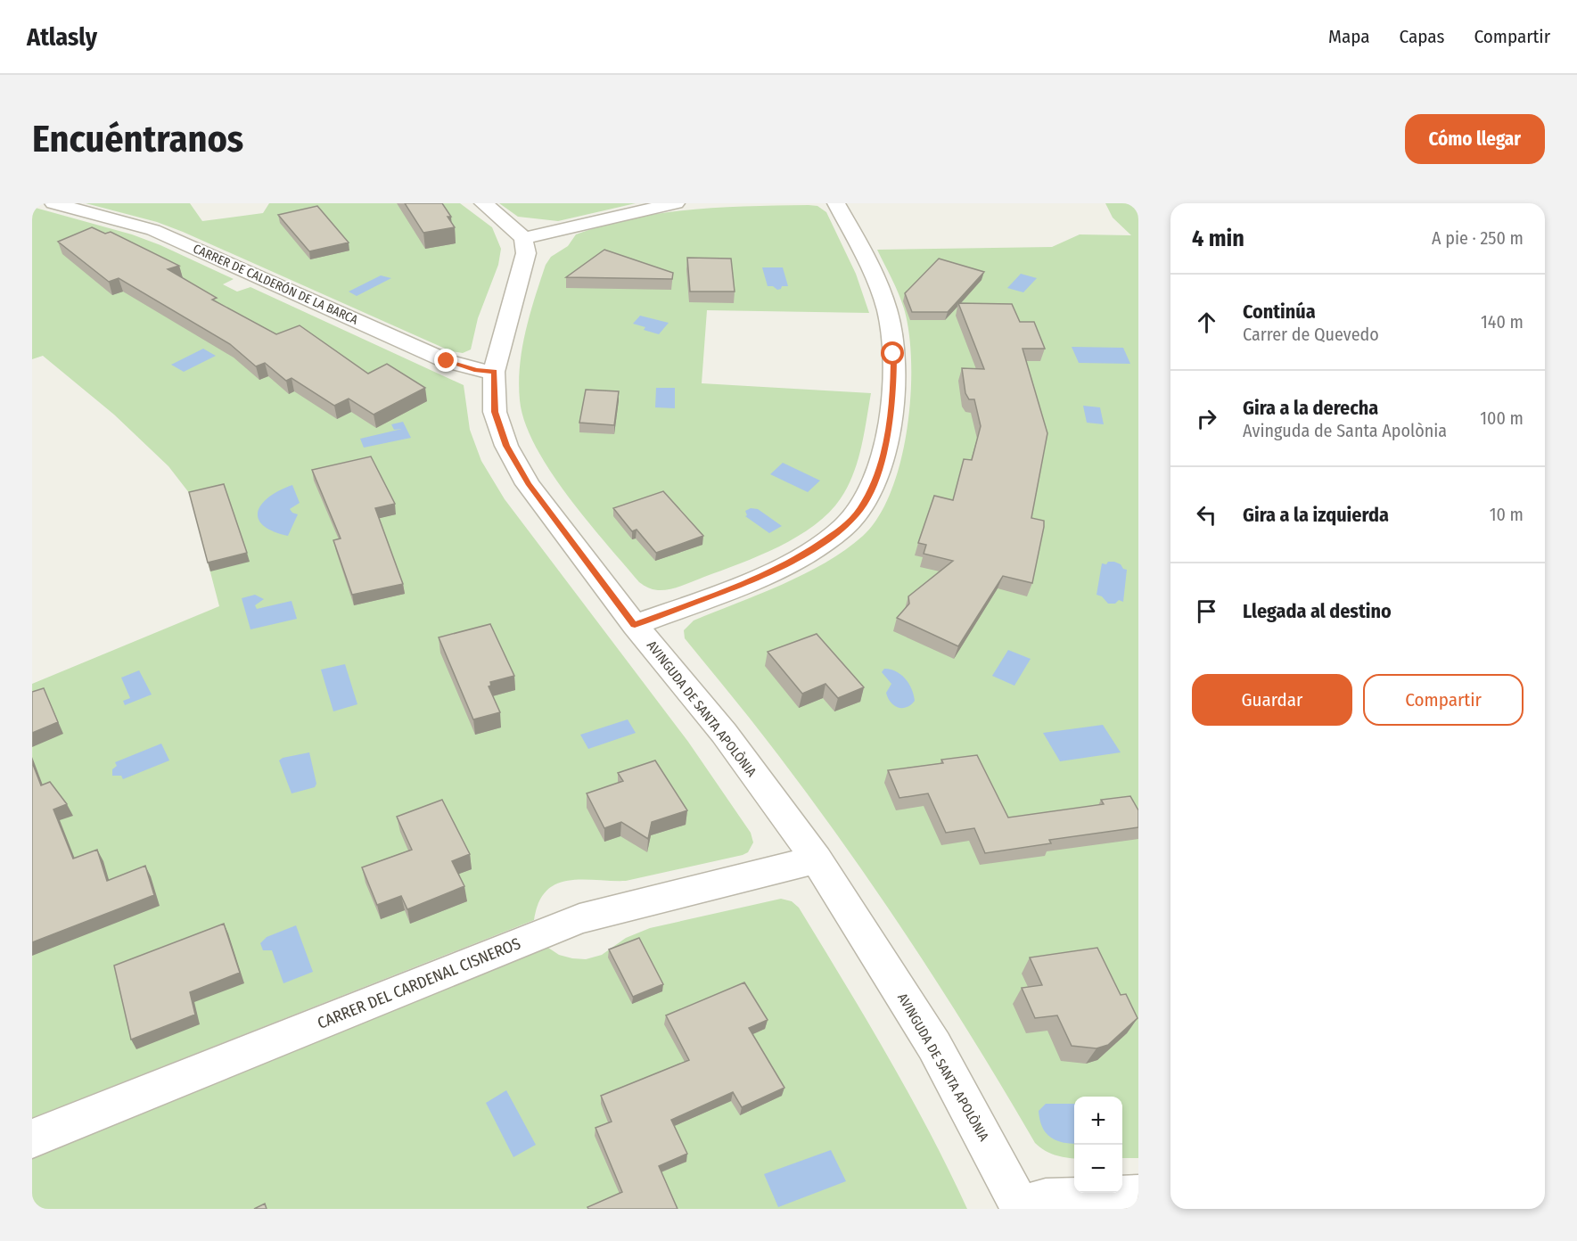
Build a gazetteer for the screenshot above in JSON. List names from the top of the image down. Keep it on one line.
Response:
{"streets":{"street":["CARRER DE CALDERÓN DE LA BARCA","AVINGUDA DE SANTA APOLÒNIA","CARRER DEL CARDENAL CISNEROS"]},"crossings":[["CARRER DE CALDERÓN DE LA BARCA","AVINGUDA DE SANTA APOLÒNIA"],["AVINGUDA DE SANTA APOLÒNIA","CARRER DEL CARDENAL CISNEROS"]],"page":{"header":"Atlasly","nav":["Mapa","Capas","Compartir"],"buttons":["Cómo llegar",["Guardar","Compartir"]],"title":"Encuéntranos","heading":["4 min","A pie · 250 m"],"list":[["Continúa","Carrer de Quevedo","140 m"],["Gira a la derecha","Avinguda de Santa Apolònia","100 m"],["Gira a la izquierda","10 m"],"Llegada al destino"],"map_buttons":["+","−"]}}
